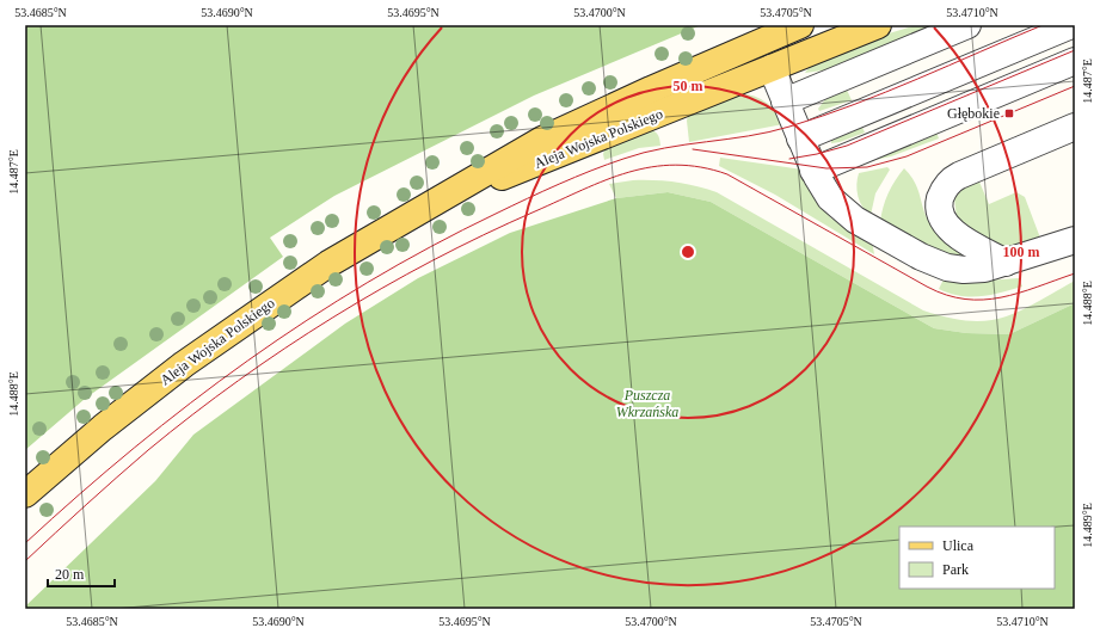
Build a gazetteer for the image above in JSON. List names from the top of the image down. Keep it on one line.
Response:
{"streets":{"main road":["Aleja Wojska Polskiego"]},"parks":["Puszcza Wkrzańska"],"places":{"transit":["Głębokie"]},"legend":["Ulica","Park"],"scale_bar":"20 m","coordinates":["53.4685°N","53.4690°N","53.4695°N","53.4700°N","53.4705°N","53.4710°N","14.487°E","14.488°E","14.489°E"],"rings":["50 m","100 m"]}
